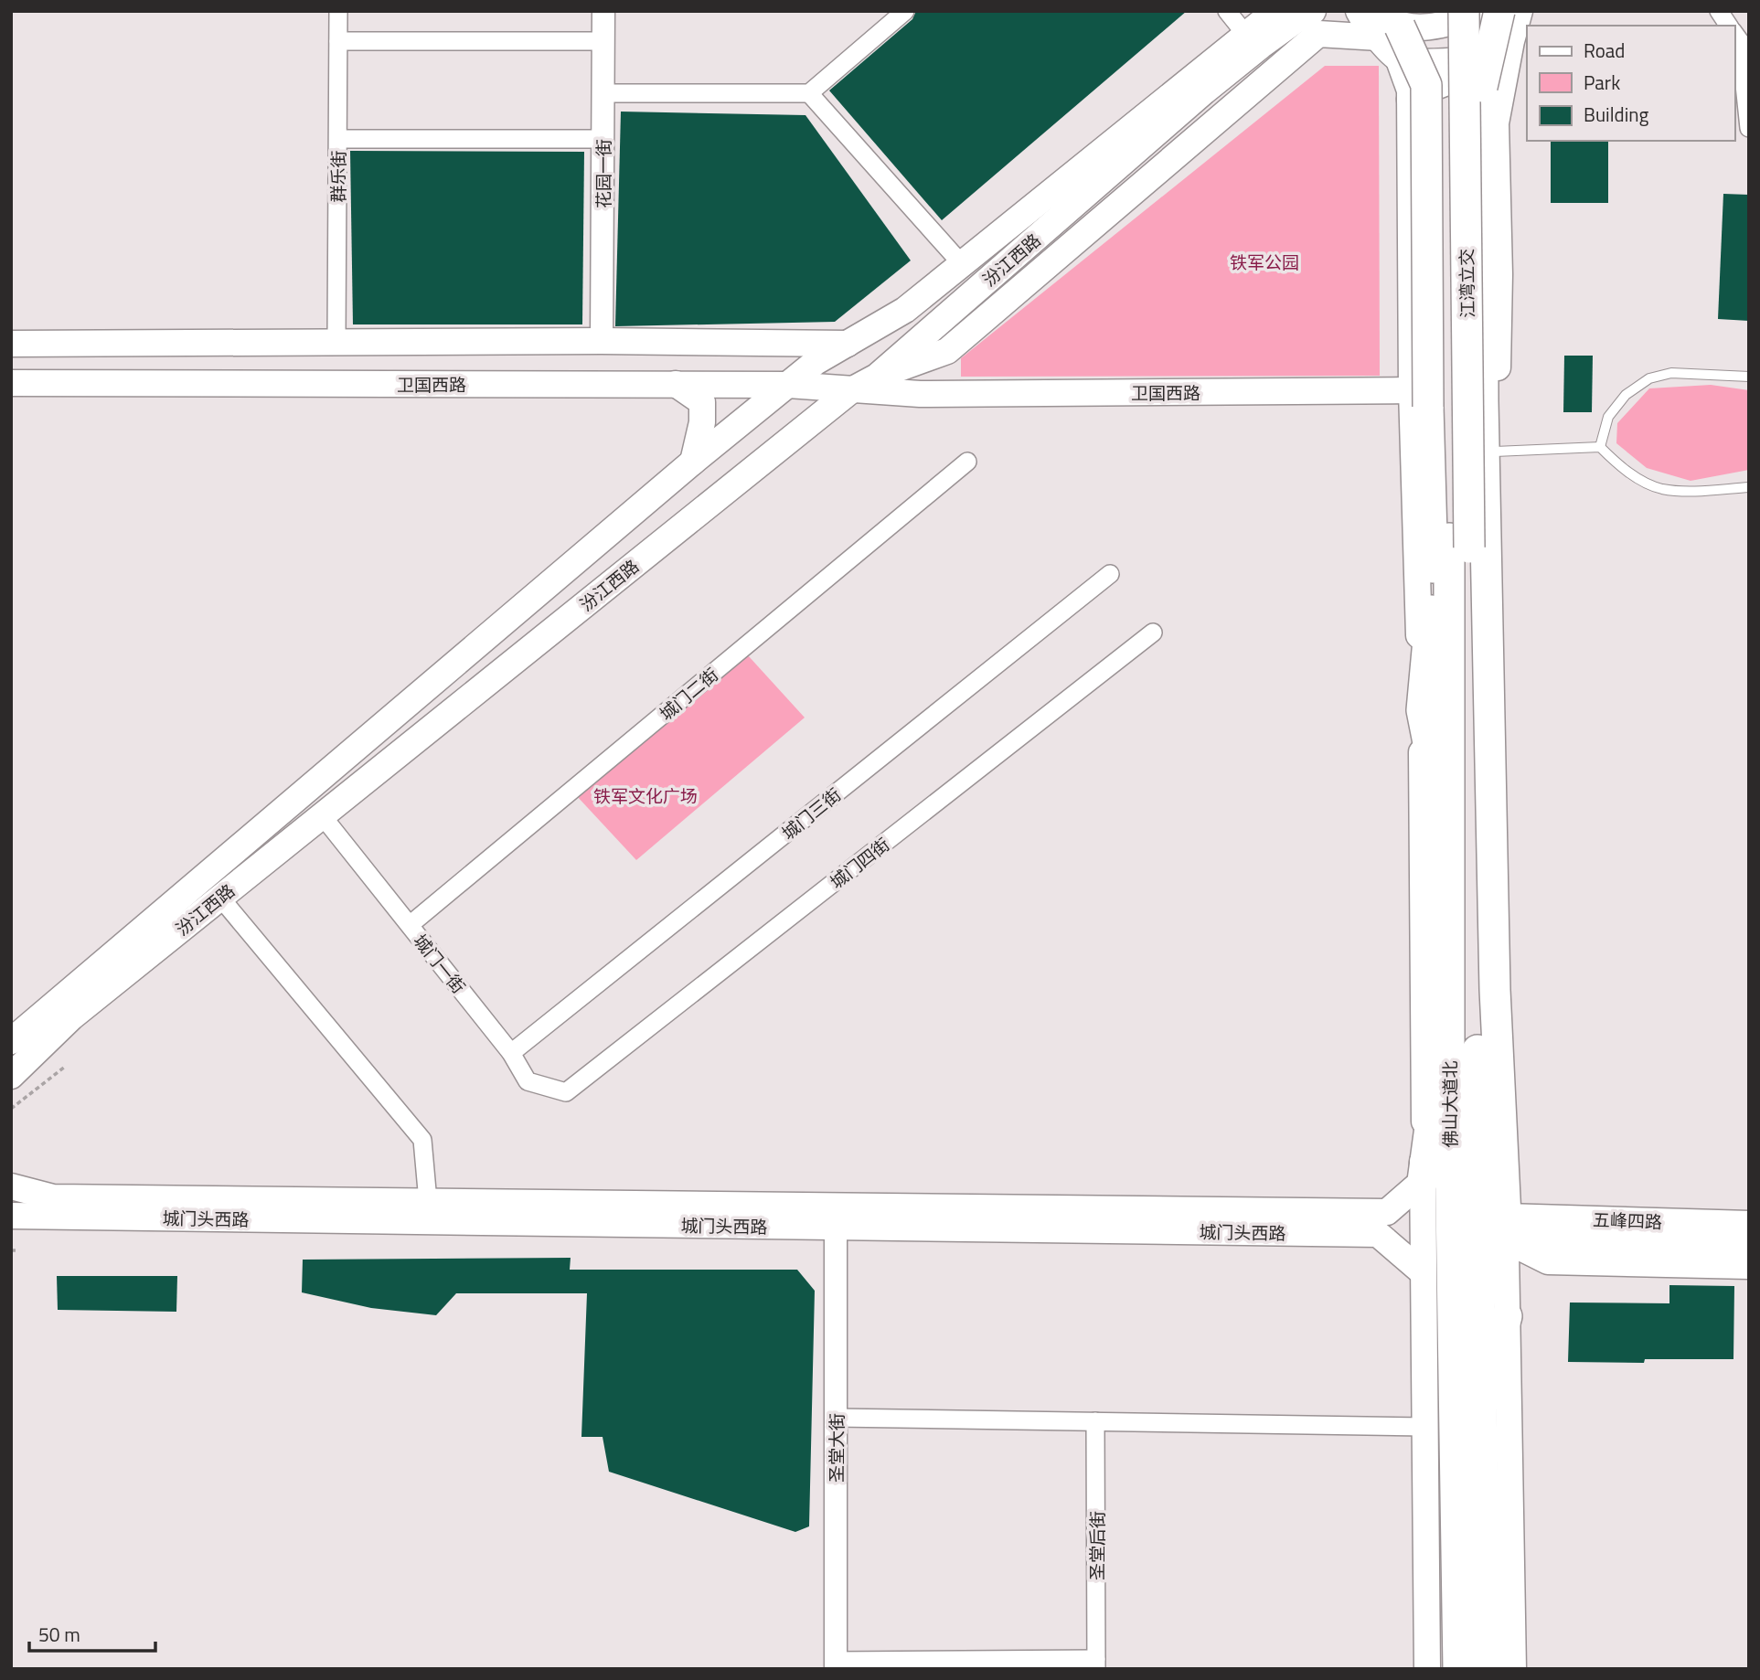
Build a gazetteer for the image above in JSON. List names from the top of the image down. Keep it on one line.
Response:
{"streets":{"highway":["江湾立交","佛山大道北"],"main road":["汾江西路","卫国西路","城门头西路","五峰四路"],"street":["花园一街","群乐街","城门二街","城门三街","城门四街","城门一街","圣堂大街","圣堂后街"]},"crossings":[["汾江西路","卫国西路"],["汾江西路","城门一街"],["江湾立交","佛山大道北"],["城门二街","城门一街"],["城门三街","城门一街"],["城门四街","城门一街"],["城门头西路","圣堂大街"]],"parks":["铁军公园","铁军文化广场"],"legend":["Road","Park","Building"],"scale_bar":"50 m"}
